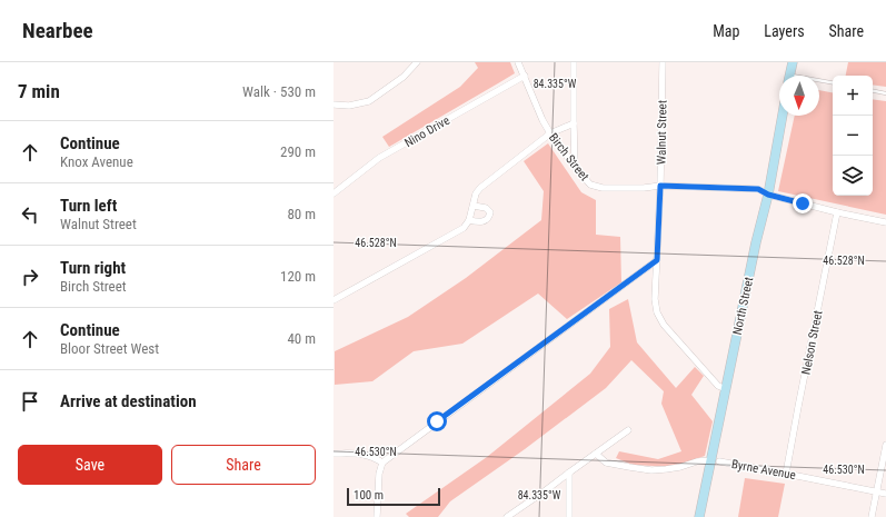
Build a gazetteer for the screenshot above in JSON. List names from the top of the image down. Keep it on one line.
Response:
{"streets":{"main road":["North Street"],"street":["Nino Drive","Walnut Street","Birch Street","Nelson Street","Byrne Avenue"]},"crossings":[["Nino Drive","Birch Street"],["Walnut Street","Birch Street"],["Walnut Street","North Street"],["Birch Street","North Street"],["Birch Street","Nelson Street"],["North Street","Byrne Avenue"],["Nelson Street","Byrne Avenue"]],"scale_bar":"100 m","north":"bottom","page":{"header":"Nearbee","nav":["Map","Layers","Share"],"heading":["7 min","Walk · 530 m"],"map_buttons":["+","−"],"list":[["Continue","Knox Avenue","290 m"],["Turn left","Walnut Street","80 m"],["Turn right","Birch Street","120 m"],["Continue","Bloor Street West","40 m"],"Arrive at destination"],"buttons":["Save","Share"],"scale":"100 m"},"coordinates":["84.335°W","46.528°N","46.530°N"]}
